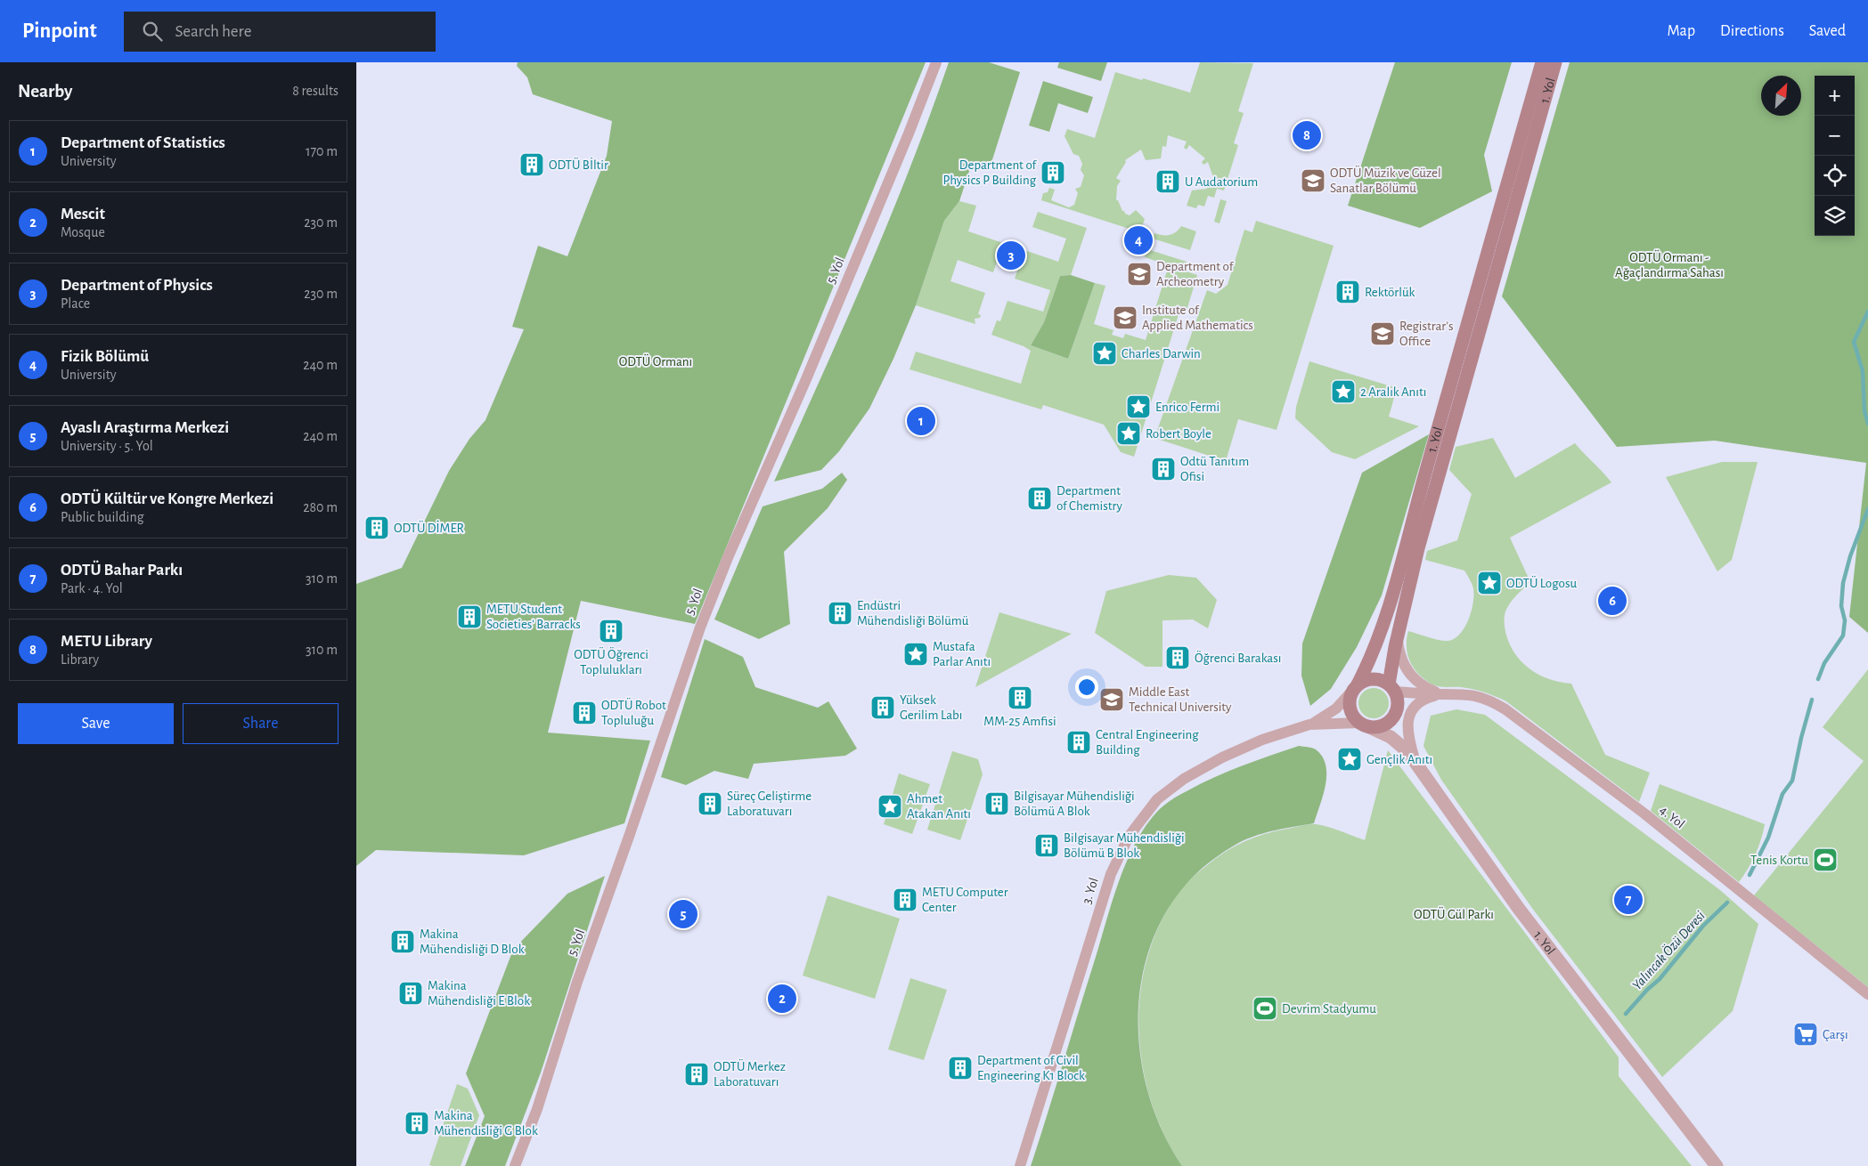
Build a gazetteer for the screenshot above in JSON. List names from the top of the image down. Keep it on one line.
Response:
{"streets":{"main road":["1. Yol"],"street":["5. Yol","4. Yol","3. Yol"]},"crossings":[["1. Yol","4. Yol"],["1. Yol","3. Yol"],["4. Yol","3. Yol"]],"water":["Yalıncak Özü Deresi"],"parks":["ODTÜ Ormanı - Ağaçlandırma Sahası","ODTÜ Ormanı","ODTÜ Gül Parkı"],"places":{"building":["ODTÜ Bİltir","Department of Physics P Building","U Audatorium","Rektörlük","Odtü Tanıtım Ofisi","Department of Chemistry","ODTÜ DİMER","Endüstri Mühendisliği Bölümü","METU Student Societies' Barracks","ODTÜ Öğrenci Toplulukları","Öğrenci Barakası","MM-25 Amfisi","Yüksek Gerilim Labı","ODTÜ Robot Topluluğu","Central Engineering Building","Süreç Geliştirme Laboratuvarı","Bilgisayar Mühendisliği Bölümü A Blok","Bilgisayar Mühendisliği Bölümü B Blok","METU Computer Center","Makina Mühendisliği D Blok","Makina Mühendisliği E Blok","Department of Civil Engineering K1 Block","ODTÜ Merkez Laboratuvarı","Makina Mühendisliği G Blok"],"school or university":["ODTÜ Müzik ve Güzel Sanatlar Bölümü","Department of Archeometry","Institute of Applied Mathematics","Registrar's Office","Middle East Technical University"],"place":["Charles Darwin","2 Aralık Anıtı","Enrico Fermi","Robert Boyle","ODTÜ Logosu","Mustafa Parlar Anıtı","Gençlik Anıtı","Ahmet Atakan Anıtı"],"sports":["Tenis Kortu","Devrim Stadyumu"],"supermarket":["Çarşı"]},"north":"top right","page":{"header":"Pinpoint","search":"Search here","nav":["Map","Directions","Saved"],"heading":["Nearby","8 results"],"map_buttons":["+","−"],"pins":["8","4","3","1","6","7","5","2"],"list":[{"mark":"1","name":"Department of Statistics","note":"University","value":"170 m"},{"mark":"2","name":"Mescit","note":"Mosque","value":"230 m"},{"mark":"3","name":"Department of Physics","note":"Place","value":"230 m"},{"mark":"4","name":"Fizik Bölümü","note":"University","value":"240 m"},{"mark":"5","name":"Ayaslı Araştırma Merkezi","note":"University · 5. Yol","value":"240 m"},{"mark":"6","name":"ODTÜ Kültür ve Kongre Merkezi","note":"Public building","value":"280 m"},{"mark":"7","name":"ODTÜ Bahar Parkı","note":"Park · 4. Yol","value":"310 m"},{"mark":"8","name":"METU Library","note":"Library","value":"310 m"}],"buttons":["Save","Share"]}}
